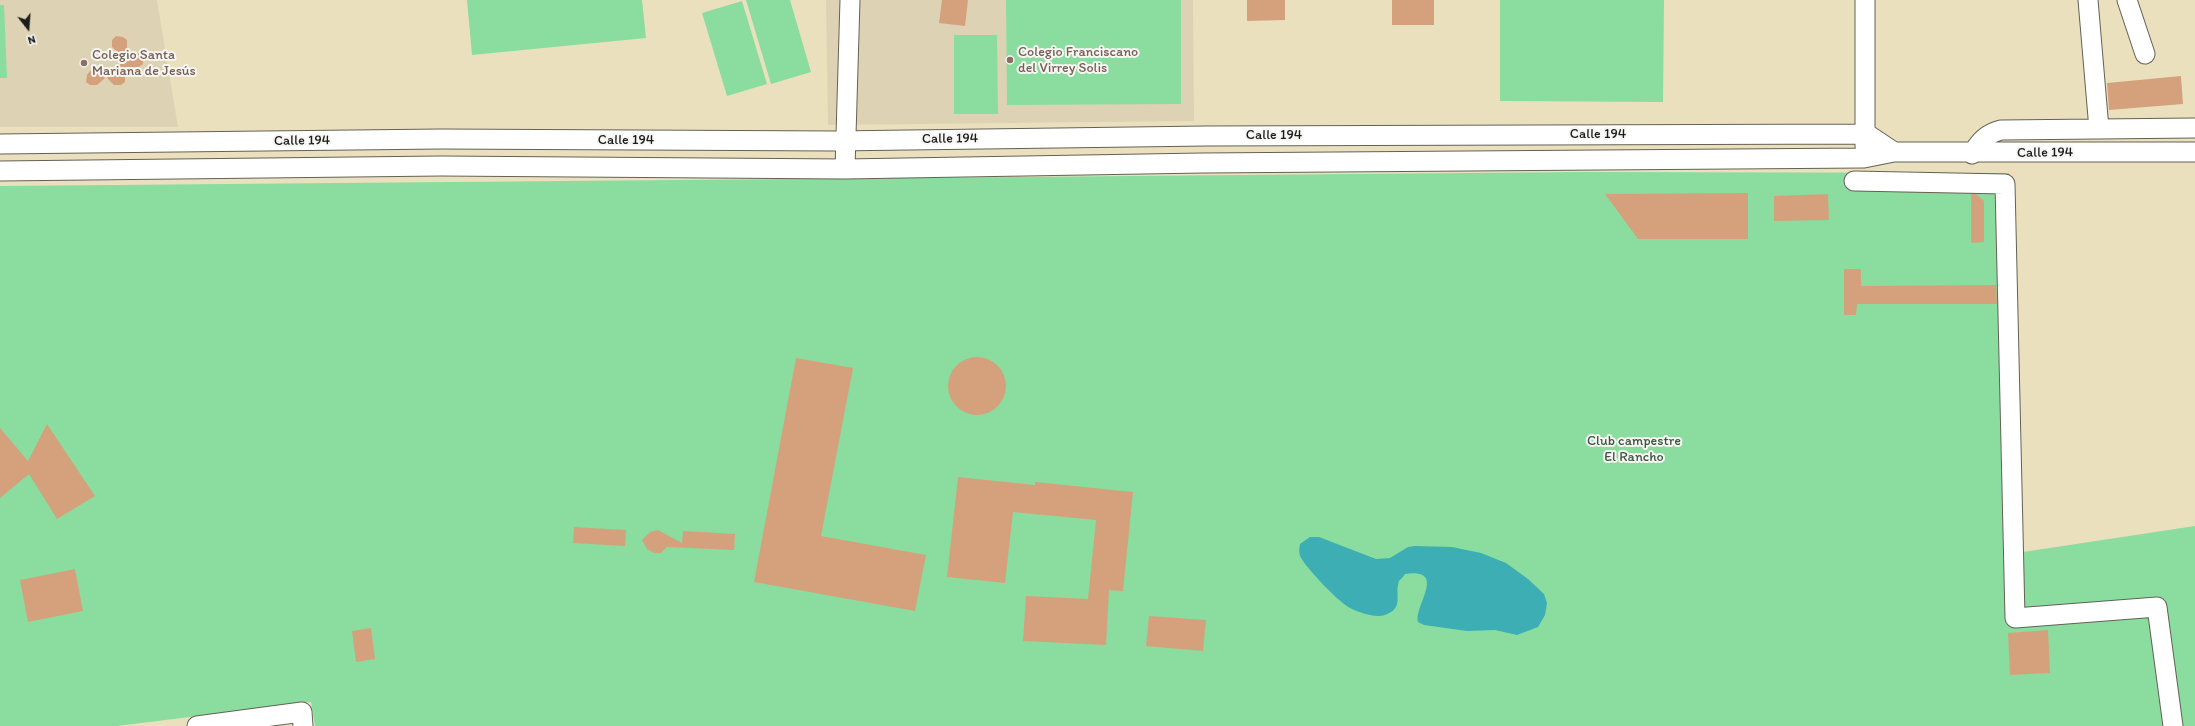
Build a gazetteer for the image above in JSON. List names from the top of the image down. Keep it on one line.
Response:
{"streets":{"street":["Calle 194"]},"parks":["Club campestre El Rancho"],"places":["Colegio Franciscano del Virrey Solis","Colegio Santa Mariana de Jesús"],"north":"bottom"}
